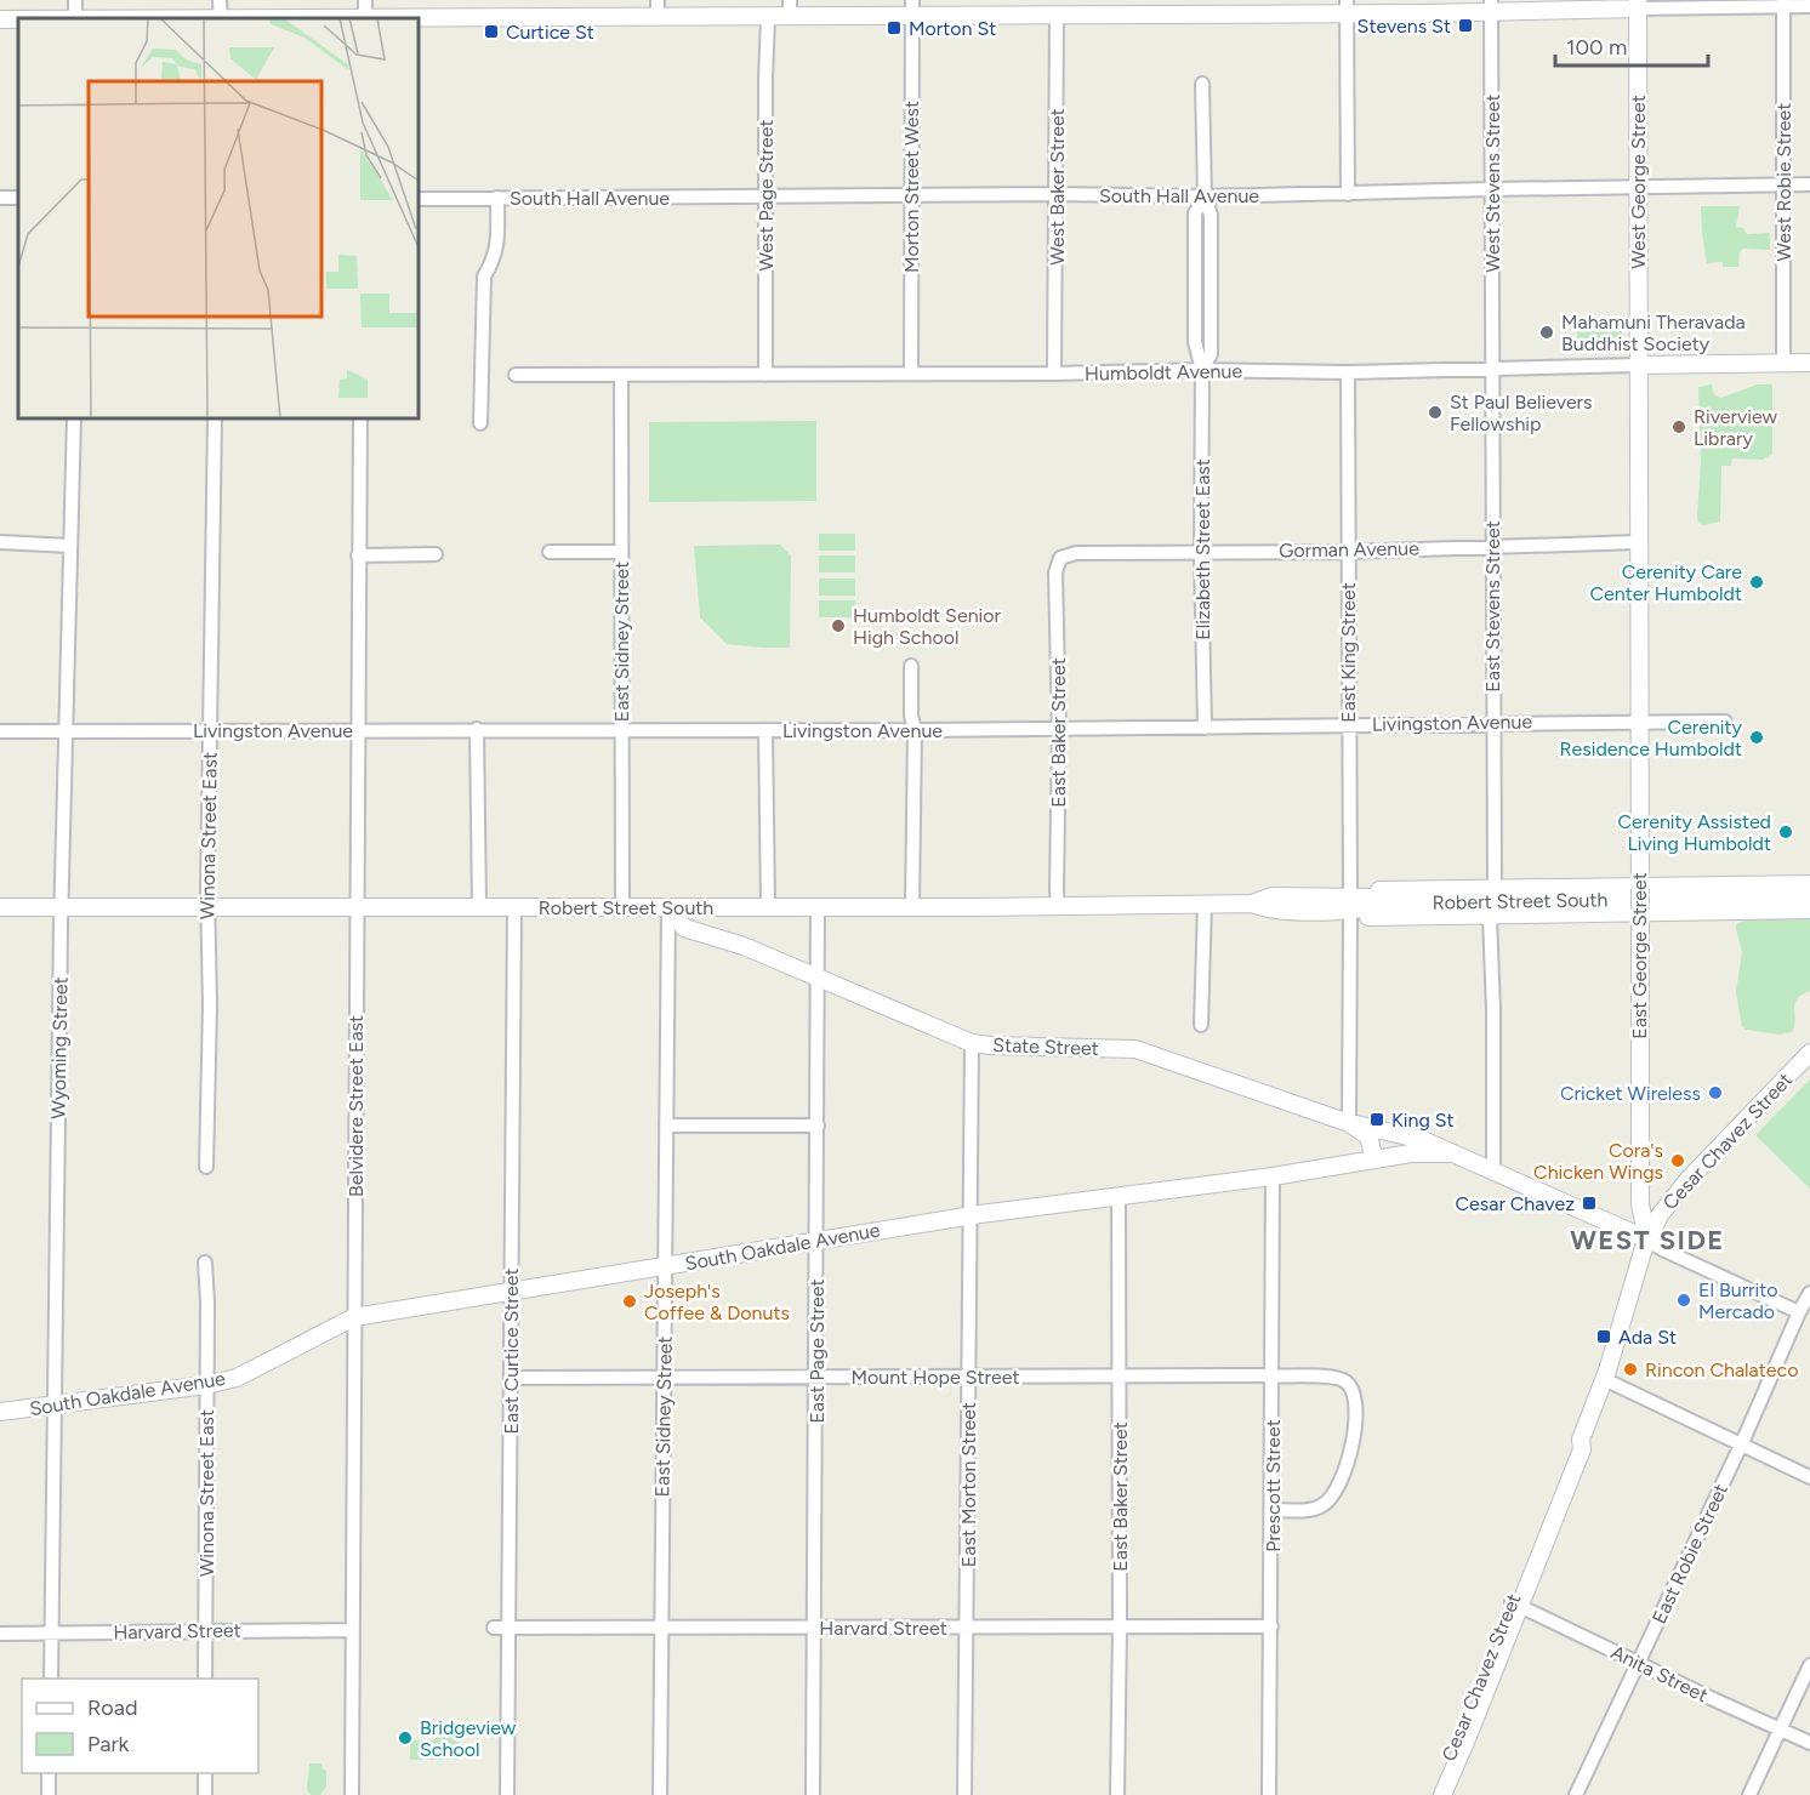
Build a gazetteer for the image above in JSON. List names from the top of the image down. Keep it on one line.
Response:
{"streets":{"street":["West George Street","West Robie Street","West Stevens Street","Morton Street West","West Baker Street","West Page Street","South Hall Avenue","Humboldt Avenue","Elizabeth Street East","Gorman Avenue","East Stevens Street","East Sidney Street","East King Street","Livingston Avenue","East Baker Street","Winona Street East","Robert Street South","East George Street","State Street","Wyoming Street","Belvidere Street East","Cesar Chavez Street","South Oakdale Avenue","East Curtice Street","East Page Street","Mount Hope Street","East Morton Street","Prescott Street","East Robie Street","Harvard Street","Anita Street"]},"crossings":[["West George Street","South Hall Avenue"],["West George Street","Humboldt Avenue"],["West George Street","East George Street"],["West Robie Street","South Hall Avenue"],["West Robie Street","Humboldt Avenue"],["West Stevens Street","South Hall Avenue"],["West Stevens Street","Humboldt Avenue"],["West Stevens Street","East Stevens Street"],["Morton Street West","South Hall Avenue"],["Morton Street West","Humboldt Avenue"],["West Baker Street","South Hall Avenue"],["West Baker Street","Humboldt Avenue"],["West Page Street","South Hall Avenue"],["West Page Street","Humboldt Avenue"],["South Hall Avenue","Elizabeth Street East"],["Humboldt Avenue","Elizabeth Street East"],["Humboldt Avenue","East Stevens Street"],["Humboldt Avenue","East Sidney Street"],["Humboldt Avenue","East King Street"],["Humboldt Avenue","East George Street"],["Elizabeth Street East","Gorman Avenue"],["Elizabeth Street East","Livingston Avenue"],["Gorman Avenue","East Stevens Street"],["Gorman Avenue","East King Street"],["Gorman Avenue","East Baker Street"],["Gorman Avenue","East George Street"],["East Stevens Street","Livingston Avenue"],["East Sidney Street","Livingston Avenue"],["East Sidney Street","Robert Street South"],["East Sidney Street","State Street"],["East Sidney Street","South Oakdale Avenue"],["East Sidney Street","Mount Hope Street"],["East Sidney Street","Harvard Street"],["East King Street","Livingston Avenue"],["Livingston Avenue","East Baker Street"],["Livingston Avenue","Winona Street East"],["Livingston Avenue","East George Street"],["Livingston Avenue","Wyoming Street"],["Livingston Avenue","Belvidere Street East"],["East Baker Street","Robert Street South"],["East Baker Street","South Oakdale Avenue"],["East Baker Street","Mount Hope Street"],["East Baker Street","Harvard Street"],["Winona Street East","Robert Street South"],["Winona Street East","South Oakdale Avenue"],["Winona Street East","Harvard Street"],["Robert Street South","State Street"],["Robert Street South","Wyoming Street"],["Robert Street South","Belvidere Street East"],["Robert Street South","East Curtice Street"],["Robert Street South","East Page Street"],["East George Street","State Street"],["East George Street","Cesar Chavez Street"],["State Street","Cesar Chavez Street"],["State Street","South Oakdale Avenue"],["State Street","East Page Street"],["State Street","East Morton Street"],["State Street","East Robie Street"],["Wyoming Street","South Oakdale Avenue"],["Wyoming Street","Harvard Street"],["Belvidere Street East","South Oakdale Avenue"],["Belvidere Street East","Harvard Street"],["Cesar Chavez Street","Anita Street"],["South Oakdale Avenue","East Curtice Street"],["South Oakdale Avenue","East Page Street"],["South Oakdale Avenue","East Morton Street"],["South Oakdale Avenue","Prescott Street"],["East Curtice Street","Mount Hope Street"],["East Curtice Street","Harvard Street"],["East Page Street","Mount Hope Street"],["East Page Street","Harvard Street"],["Mount Hope Street","East Morton Street"],["Mount Hope Street","Prescott Street"],["East Morton Street","Harvard Street"],["Prescott Street","Harvard Street"],["East Robie Street","Anita Street"]],"districts":["WEST SIDE"],"places":{"transit":["Stevens St","Morton St","Curtice St","King St","Cesar Chavez","Ada St"],"other":["Mahamuni Theravada Buddhist Society","St Paul Believers Fellowship","Riverview Library","Cerenity Care Center Humboldt","Humboldt Senior High School","Cerenity Residence Humboldt","Cerenity Assisted Living Humboldt","Cricket Wireless","Cora's Chicken Wings","El Burrito Mercado","Joseph's Coffee & Donuts","Rincon Chalateco","Bridgeview School"]},"legend":["Road","Park"],"scale_bar":"100 m"}
